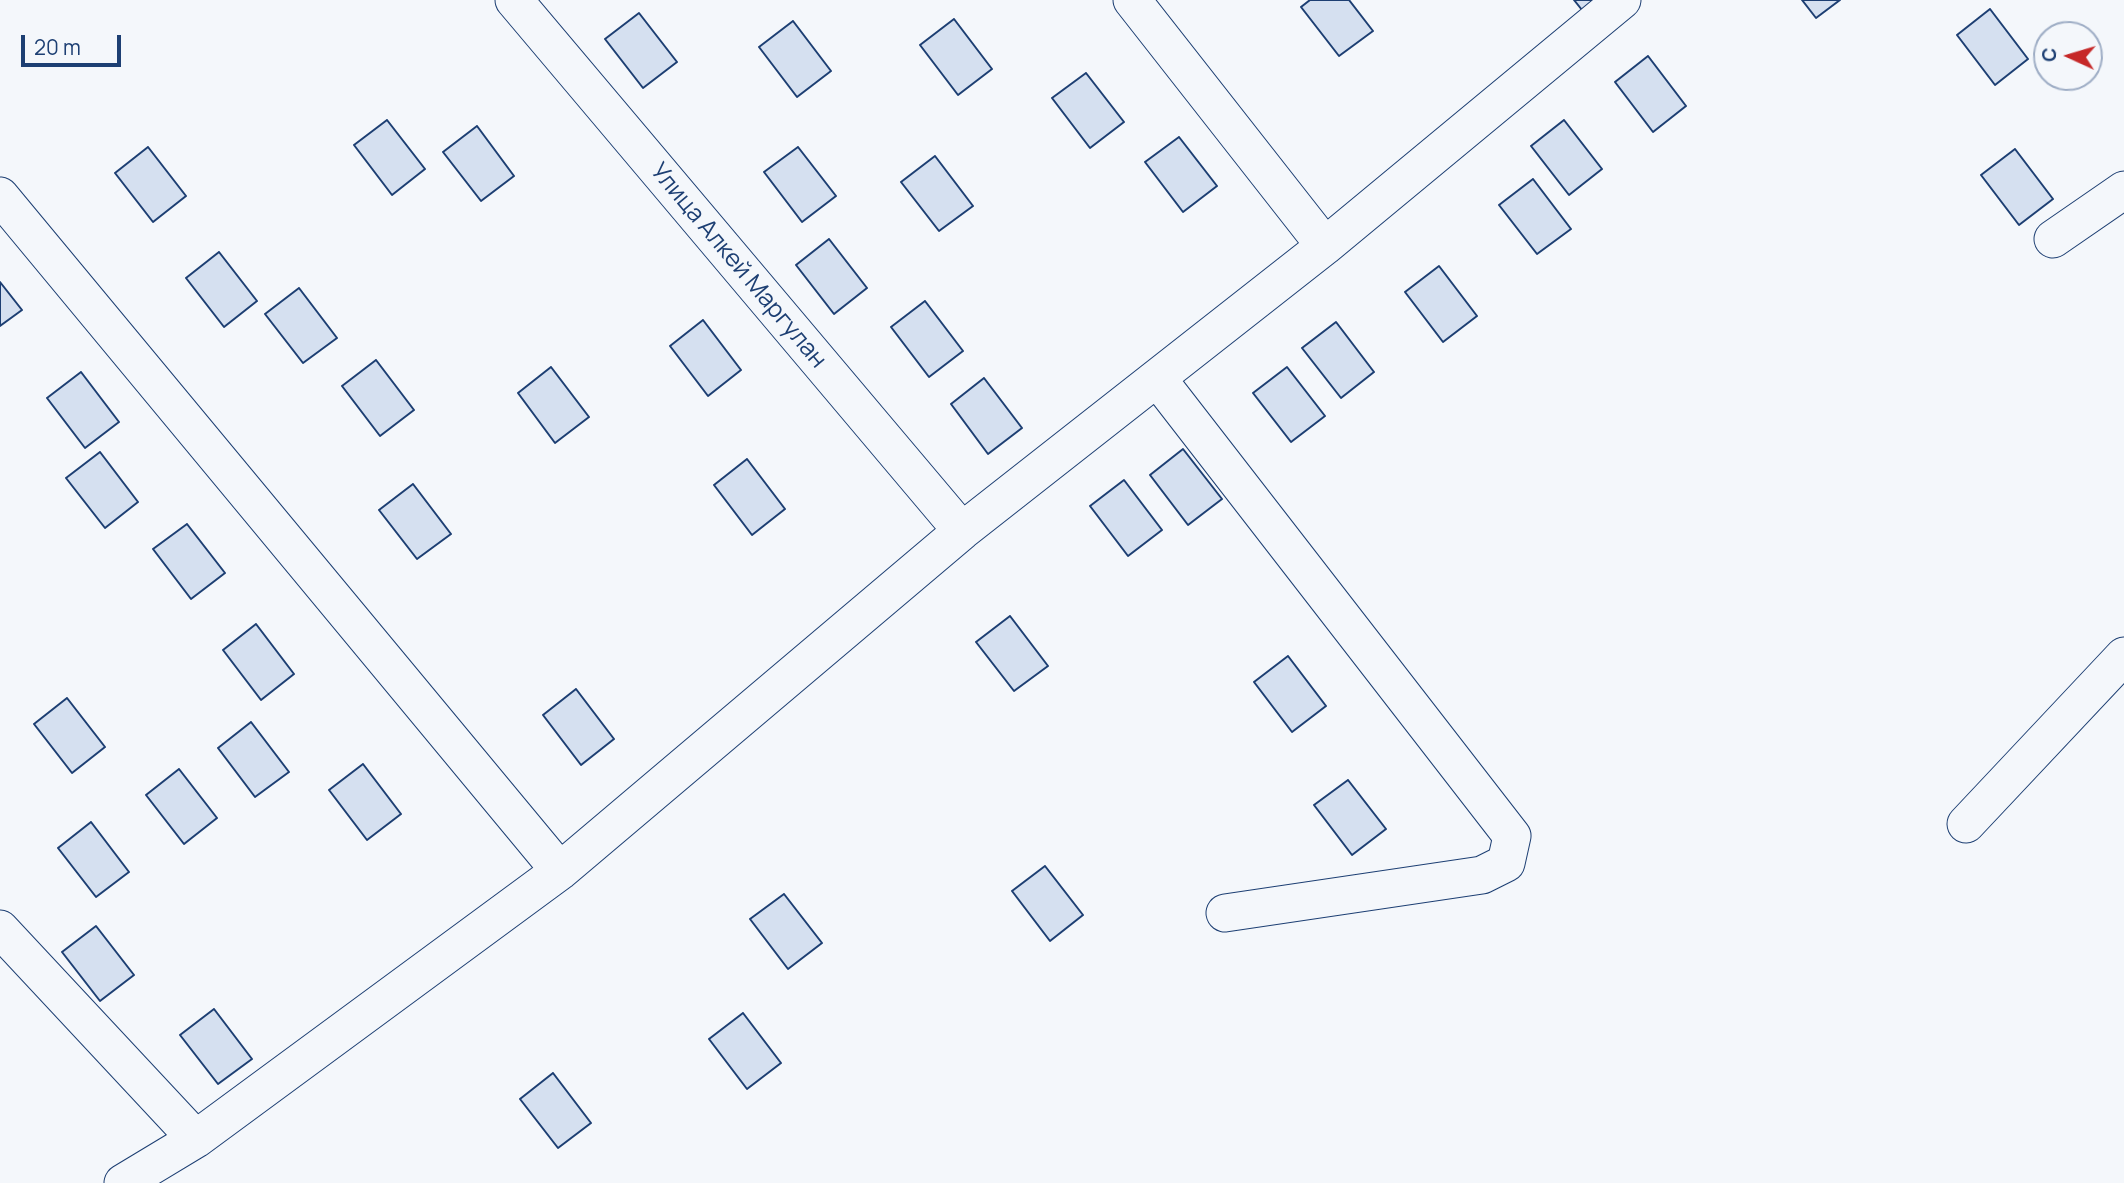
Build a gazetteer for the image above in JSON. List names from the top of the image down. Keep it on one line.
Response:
{"streets":{"street":["Улица Алкей Маргулан"]},"scale_bar":"20 m","north":"left"}
